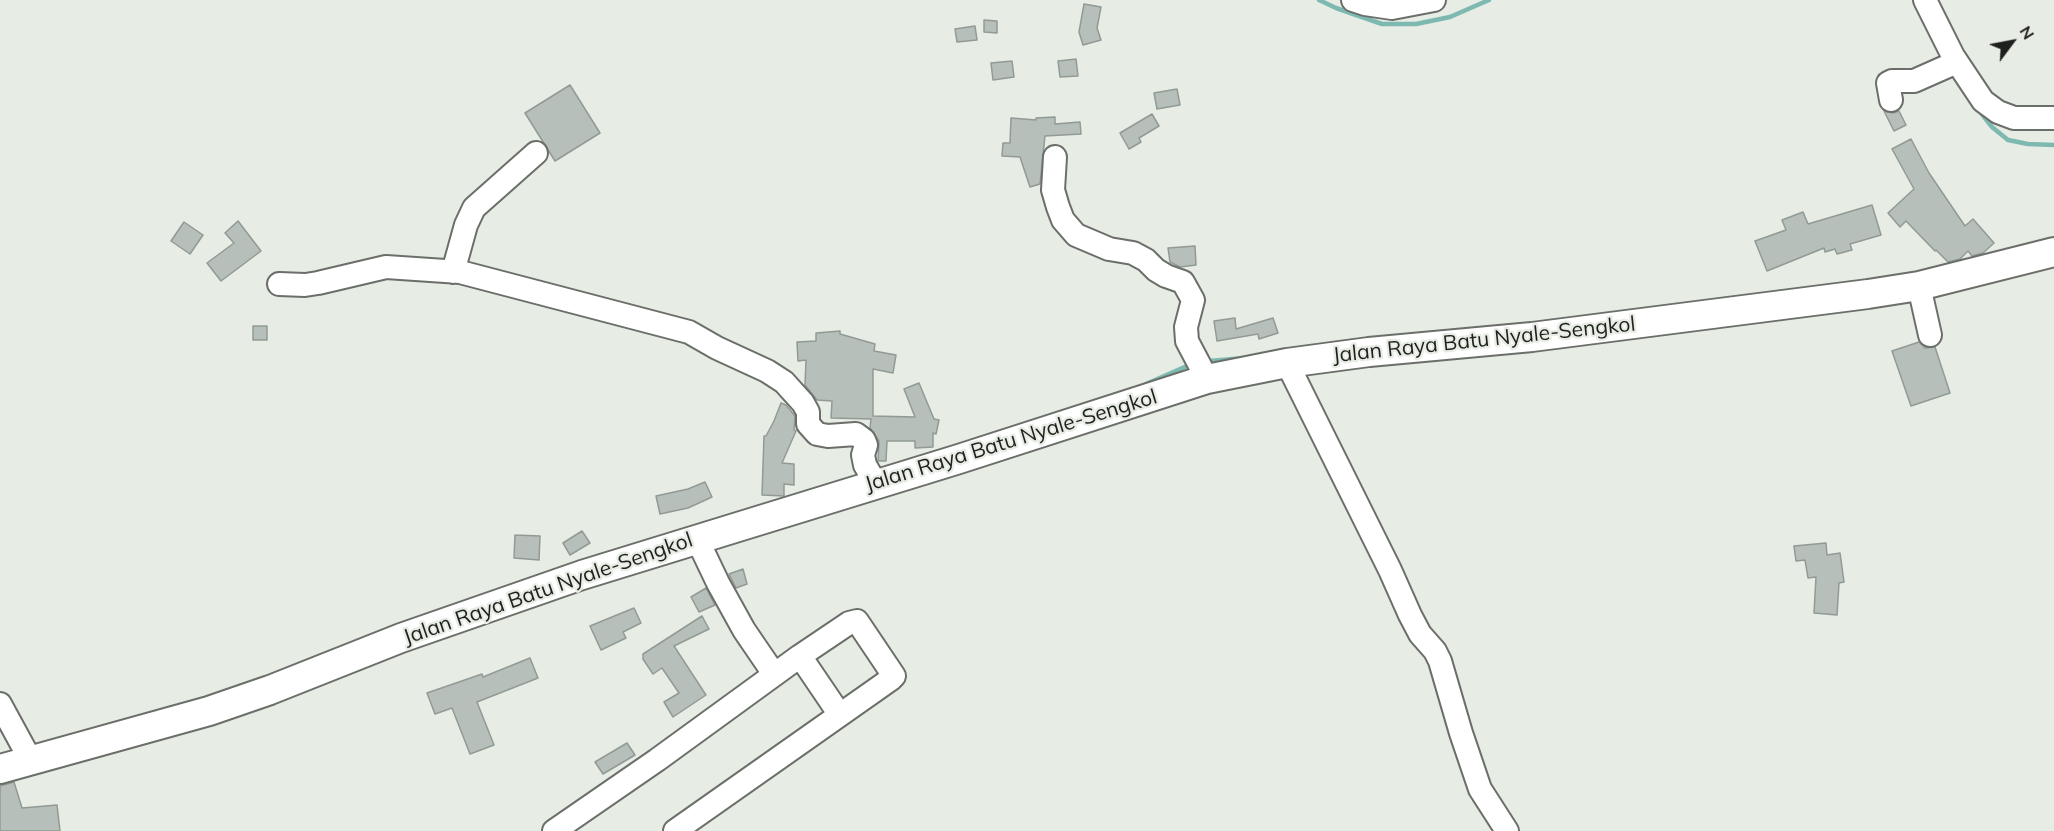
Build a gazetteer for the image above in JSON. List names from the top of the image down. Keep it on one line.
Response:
{"streets":{"main road":["Jalan Raya Batu Nyale-Sengkol"]},"north":"top right"}
